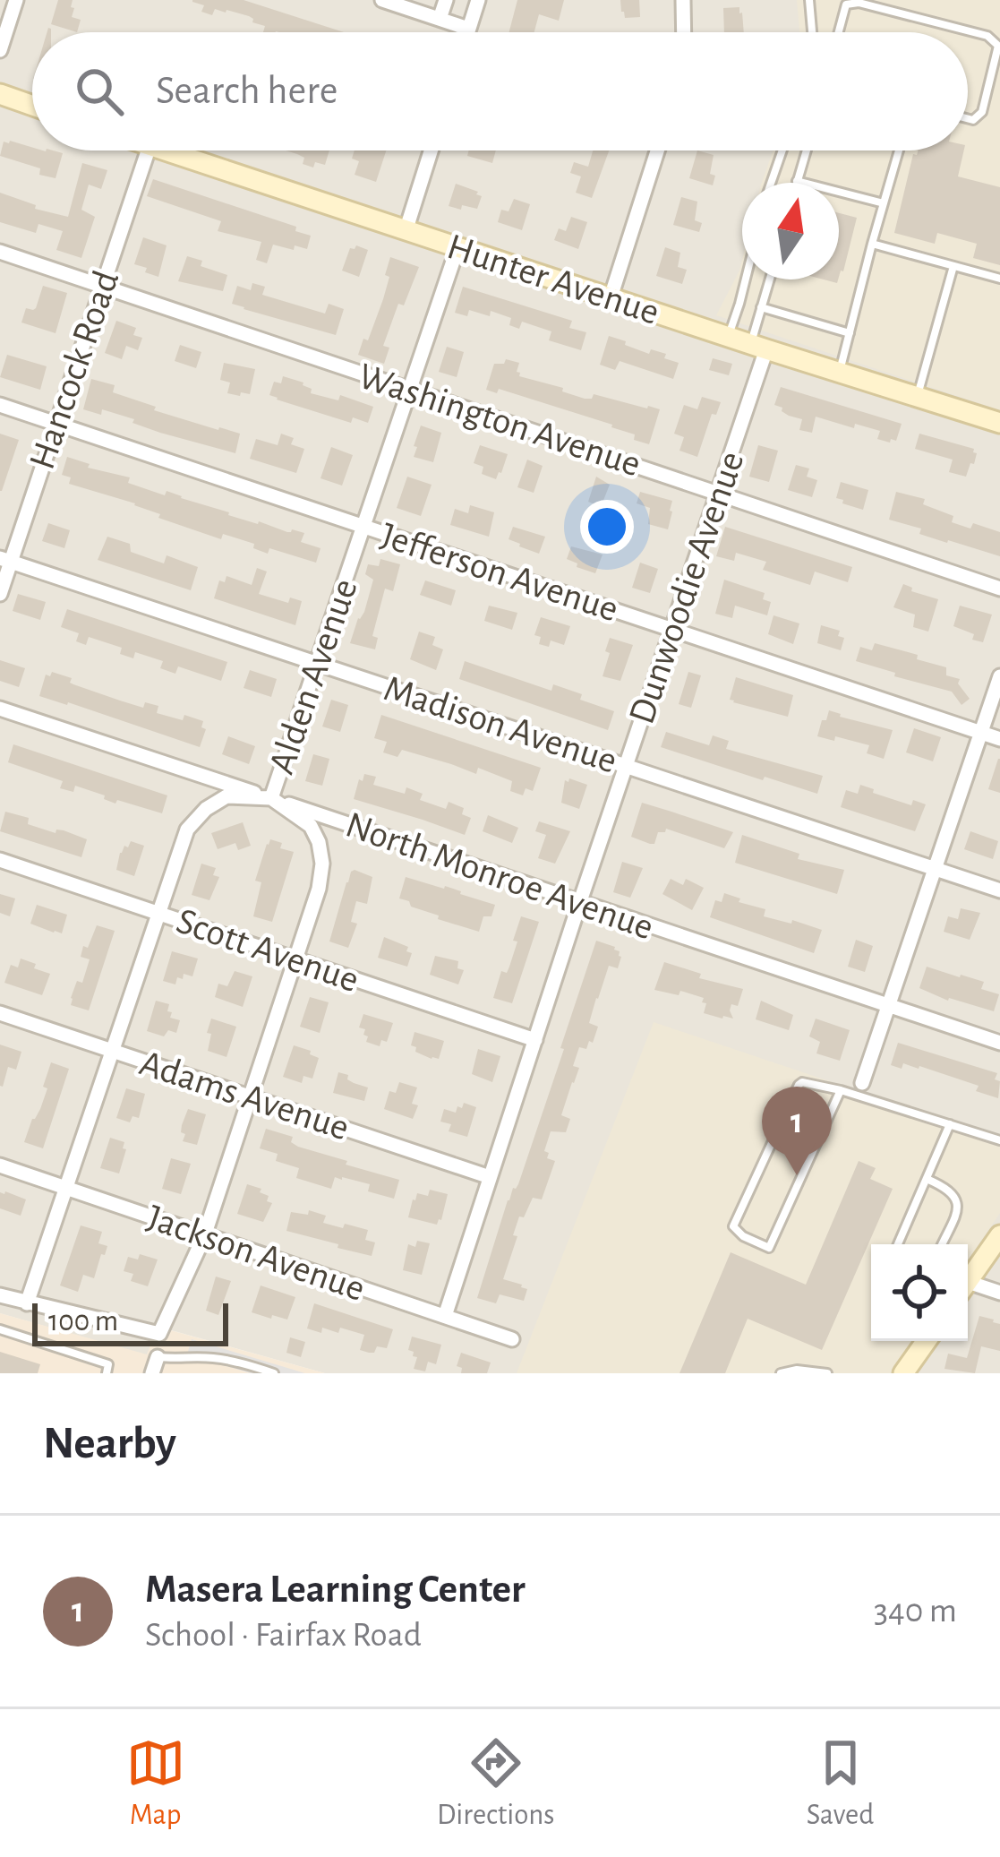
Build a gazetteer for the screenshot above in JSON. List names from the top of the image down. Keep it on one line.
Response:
{"streets":{"street":["Hunter Avenue","Hancock Road","Washington Avenue","Jefferson Avenue","Dunwoodie Avenue","Alden Avenue","Madison Avenue","North Monroe Avenue","Scott Avenue","Adams Avenue","Jackson Avenue"]},"crossings":[["Hunter Avenue","Dunwoodie Avenue"],["Hunter Avenue","Alden Avenue"],["Hancock Road","Washington Avenue"],["Hancock Road","Jefferson Avenue"],["Hancock Road","Madison Avenue"],["Washington Avenue","Dunwoodie Avenue"],["Washington Avenue","Alden Avenue"],["Jefferson Avenue","Dunwoodie Avenue"],["Jefferson Avenue","Alden Avenue"],["Dunwoodie Avenue","Madison Avenue"],["Dunwoodie Avenue","North Monroe Avenue"],["Dunwoodie Avenue","Scott Avenue"],["Dunwoodie Avenue","Adams Avenue"],["Dunwoodie Avenue","Jackson Avenue"],["Alden Avenue","Madison Avenue"],["Alden Avenue","North Monroe Avenue"],["Alden Avenue","Scott Avenue"],["North Monroe Avenue","Scott Avenue"]],"scale_bar":"100 m","north":"top","page":{"search":"Search here","pins":"1","scale":"100 m","heading":"Nearby","list":[{"mark":"1","name":"Masera Learning Center","note":"School · Fairfax Road","value":"340 m"}],"nav":["Map","Directions","Saved"]}}
